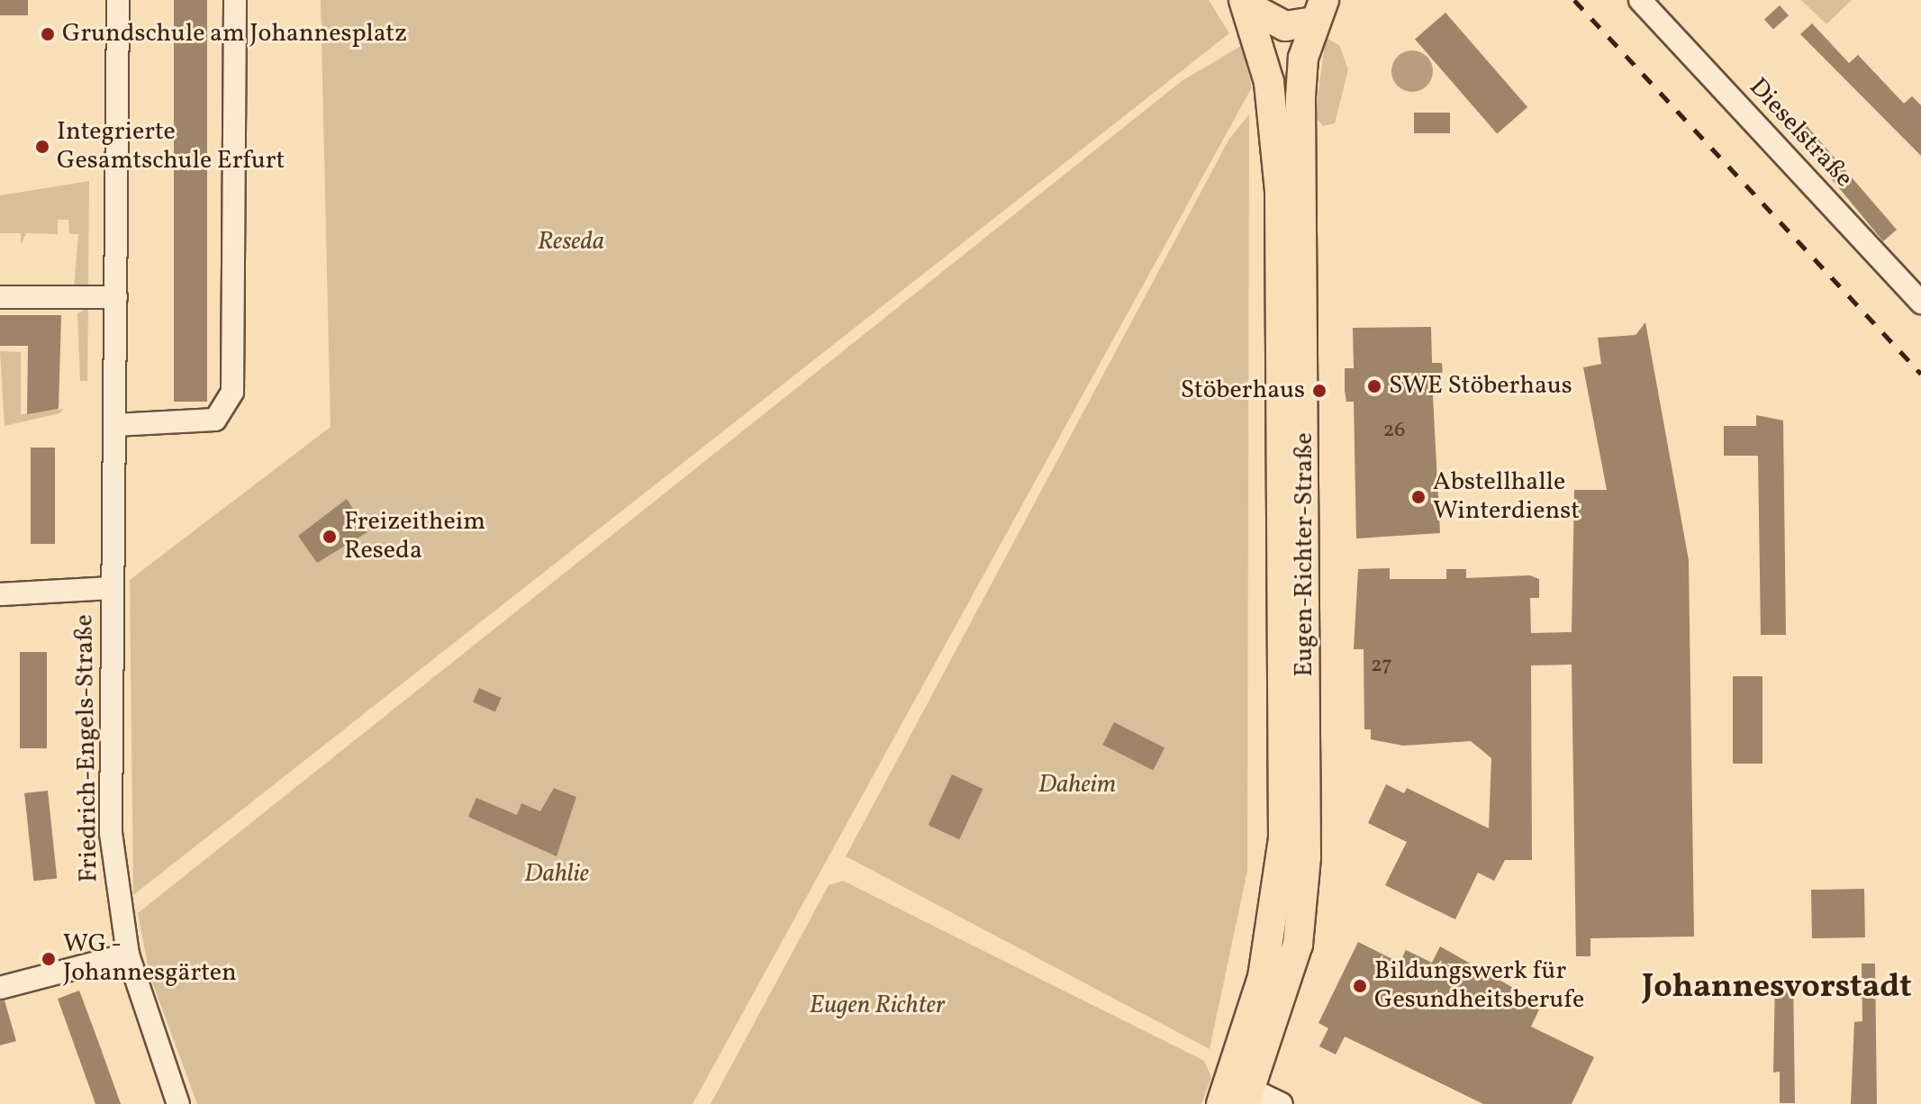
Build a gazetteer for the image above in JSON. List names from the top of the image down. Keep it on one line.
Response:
{"streets":{"main road":["Eugen-Richter-Straße"],"street":["Dieselstraße","Friedrich-Engels-Straße"]},"districts":["Johannesvorstadt"],"parks":["Reseda","Daheim","Dahlie","Eugen Richter"],"places":["Grundschule am Johannesplatz","Integrierte Gesamtschule Erfurt","SWE Stöberhaus","Stöberhaus","Abstellhalle Winterdienst","Freizeitheim Reseda","WG - Johannesgärten","Bildungswerk für Gesundheitsberufe"],"house_numbers":["26","27"]}
